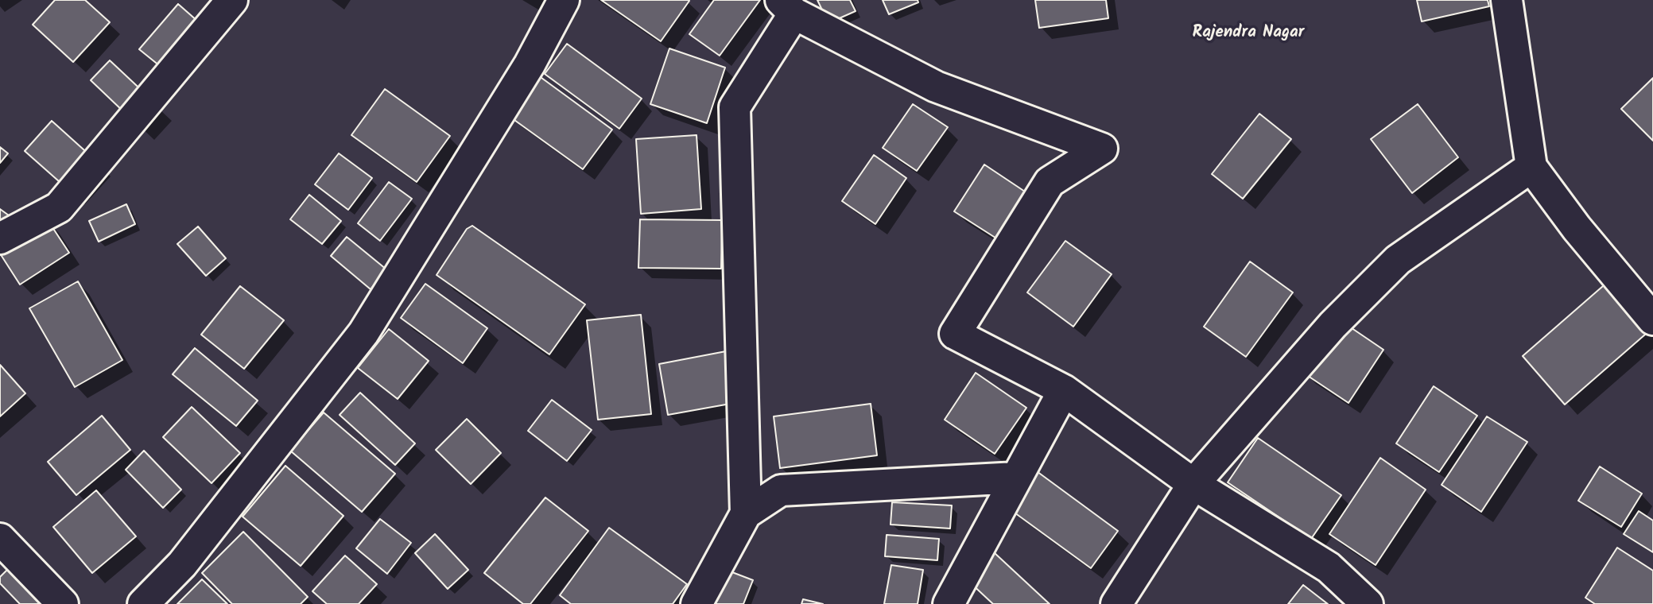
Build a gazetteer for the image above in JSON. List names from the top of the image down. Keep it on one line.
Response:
{"districts":["Rajendra Nagar"]}
